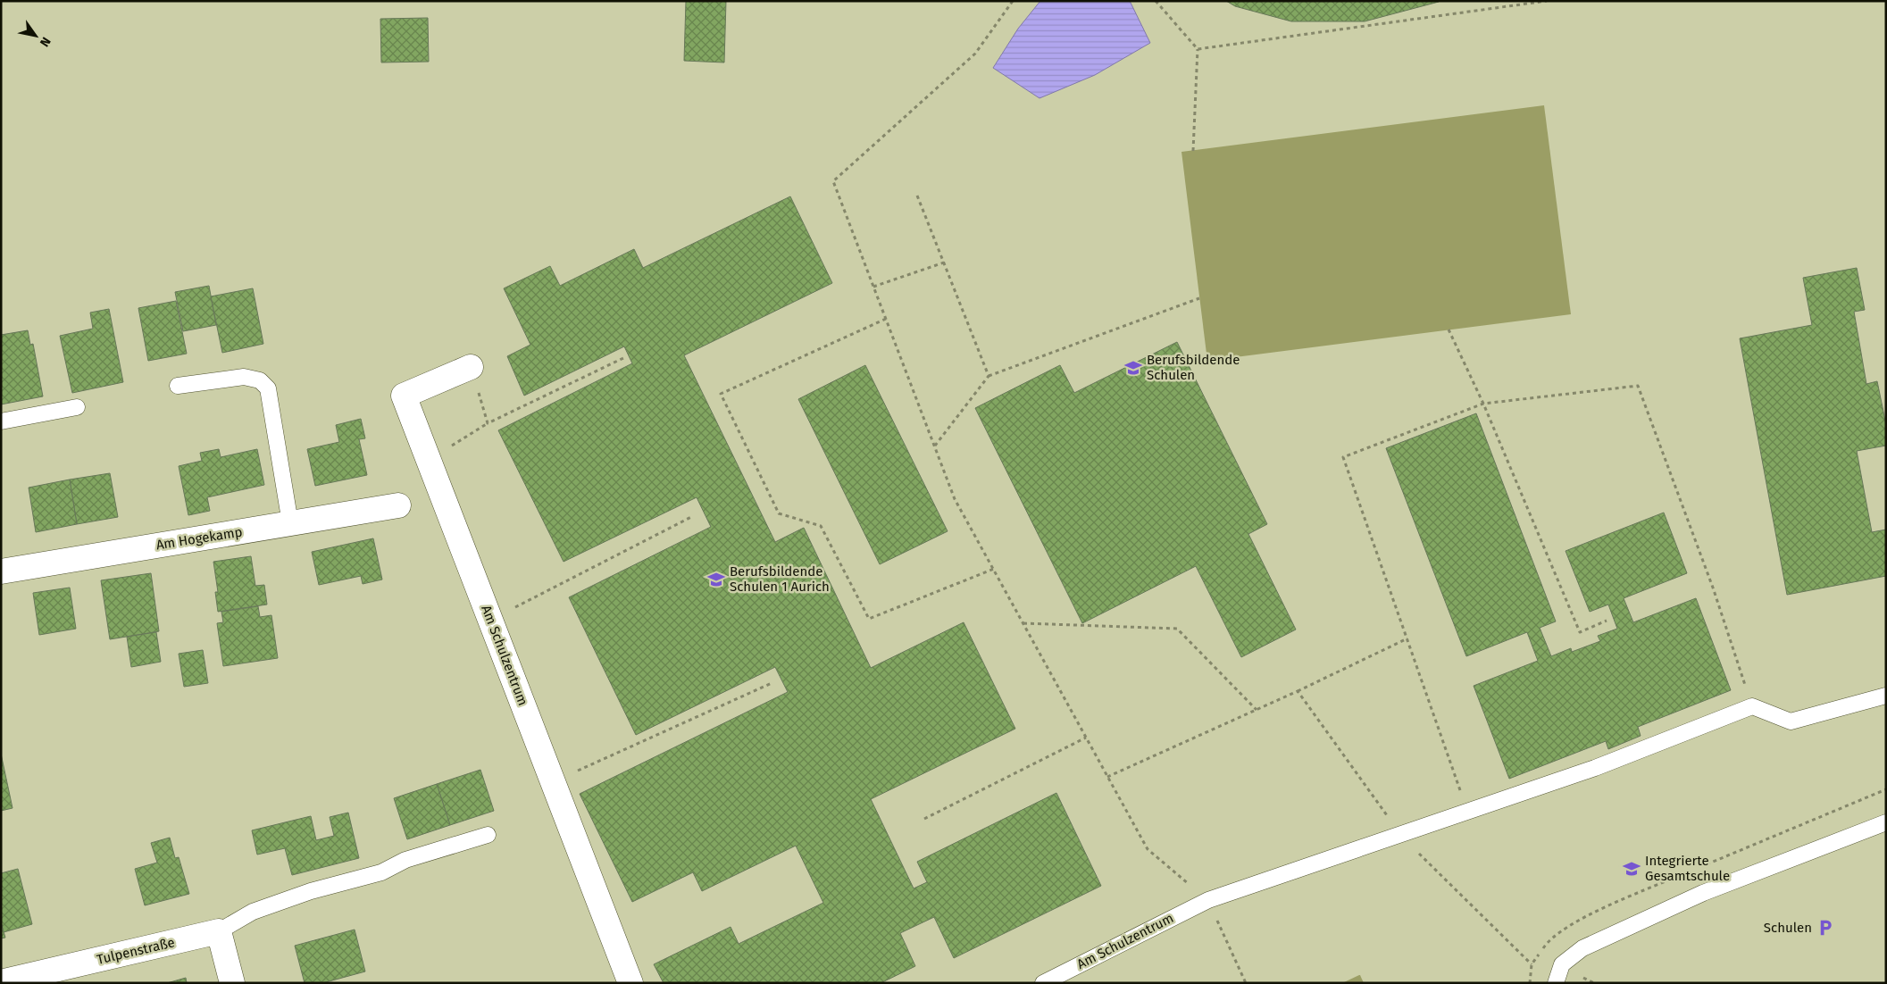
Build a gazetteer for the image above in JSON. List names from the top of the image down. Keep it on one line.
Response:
{"streets":{"street":["Am Hogekamp","Am Schulzentrum","Tulpenstraße"]},"places":{"school or university":["Berufsbildende Schulen","Berufsbildende Schulen 1 Aurich","Integrierte Gesamtschule"],"parking":["Schulen"]},"north":"bottom right"}
